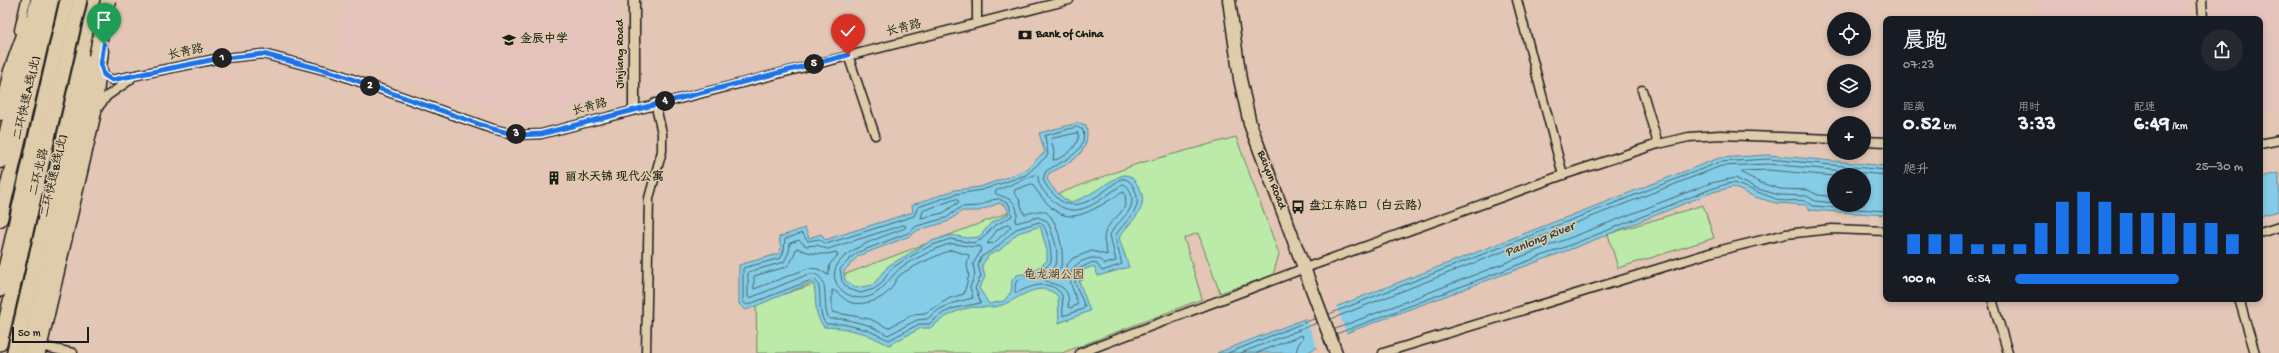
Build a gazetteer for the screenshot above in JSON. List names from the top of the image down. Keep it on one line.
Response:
{"streets":{"highway":["二环快速A线(北)","二环快速B线(北)"],"main road":["二环北路","Baiyun Road"],"street":["长青路","Jinjiang Road"]},"crossings":[["长青路","Jinjiang Road"]],"water":["Panlong River"],"parks":["龟龙湖公园"],"places":{"bank":["Bank of China"],"school or university":["金辰中学"],"building":["丽水天锦 现代公寓"],"bus stop":["盘江东路口（白云路）"]},"scale_bar":"50 m","page":{"map_buttons":["+","−"],"heading":["晨跑","07:23"],"pins":["1","5","2","4","3"],"stats":[["距离","0.52 km"],["用时","3:33"],["配速","6:49 /km"]],"chart":["爬升","25–30 m"],"list":[{"name":"100 m","note":"6:54"}],"scale":"50 m"}}
